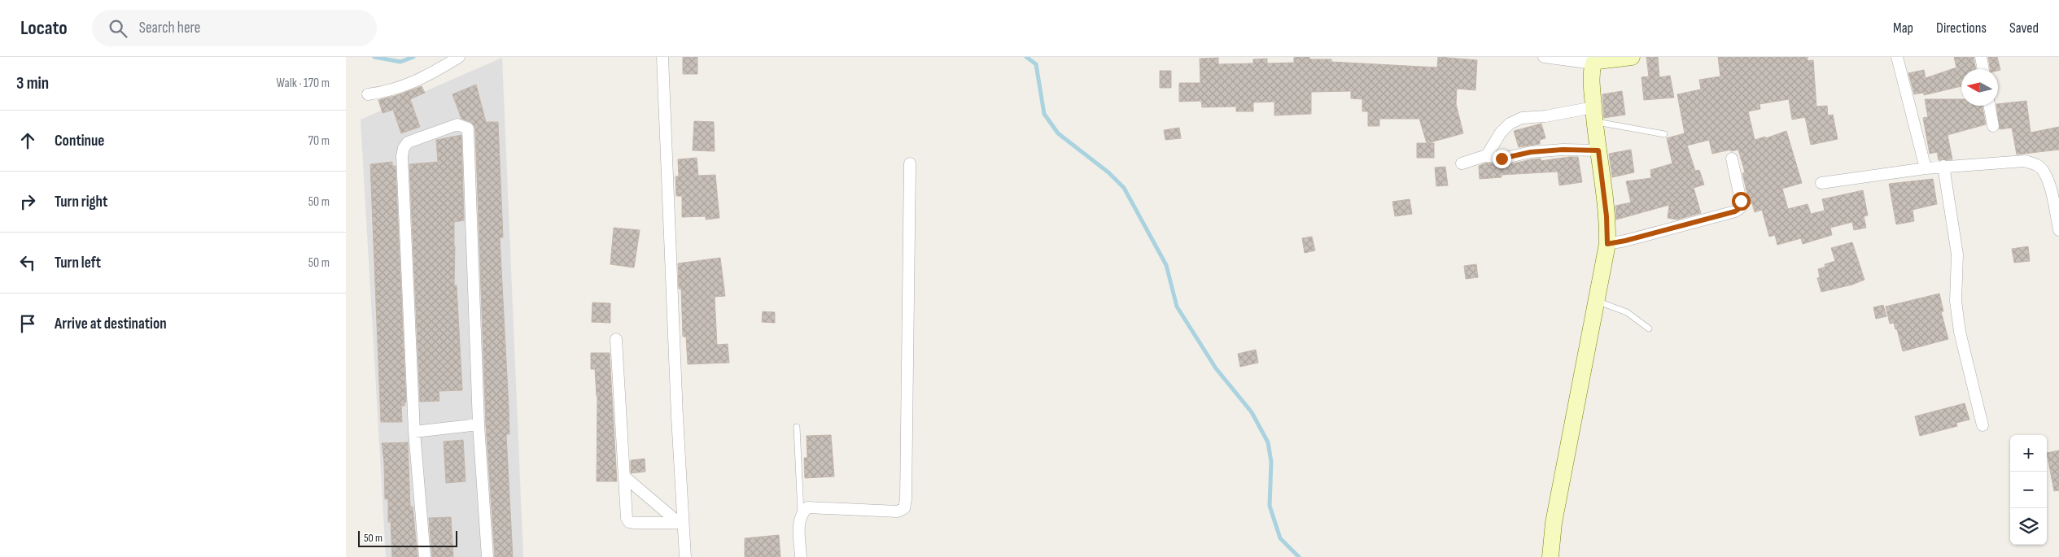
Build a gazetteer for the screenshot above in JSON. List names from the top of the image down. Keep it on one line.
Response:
{"scale_bar":"50 m","north":"left","page":{"header":"Locato","search":"Search here","nav":["Map","Directions","Saved"],"heading":["3 min","Walk · 170 m"],"list":[["Continue","70 m"],["Turn right","50 m"],["Turn left","50 m"],"Arrive at destination"],"map_buttons":["+","−"],"scale":"50 m"}}
